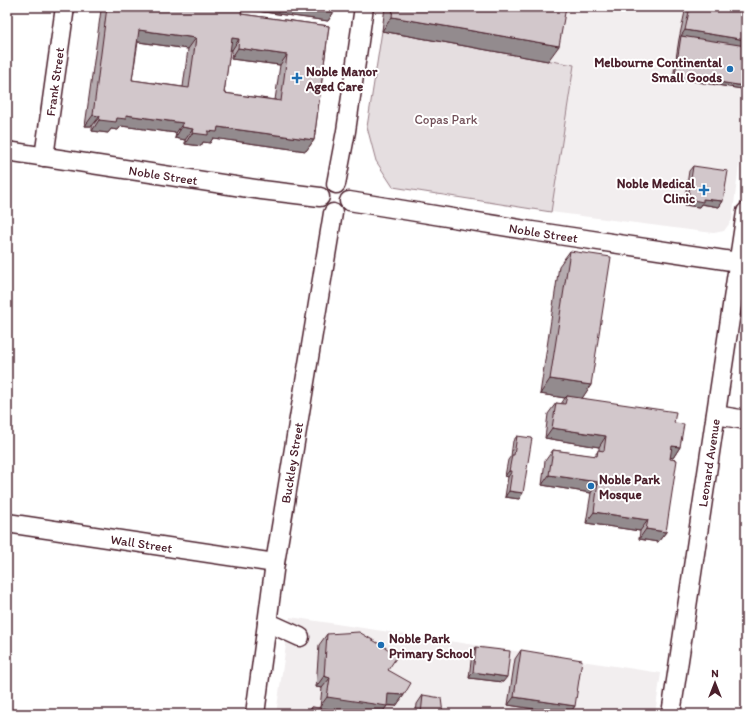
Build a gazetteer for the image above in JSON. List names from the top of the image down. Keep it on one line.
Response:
{"streets":{"street":["Frank Street","Noble Street","Buckley Street","Leonard Avenue","Wall Street"]},"crossings":[["Frank Street","Noble Street"],["Noble Street","Buckley Street"],["Noble Street","Leonard Avenue"],["Buckley Street","Wall Street"]],"parks":["Copas Park"],"places":{"other":["Melbourne Continental Small Goods","Noble Park Mosque","Noble Park Primary School"],"health":["Noble Manor Aged Care","Noble Medical Clinic"]},"north":"top"}
